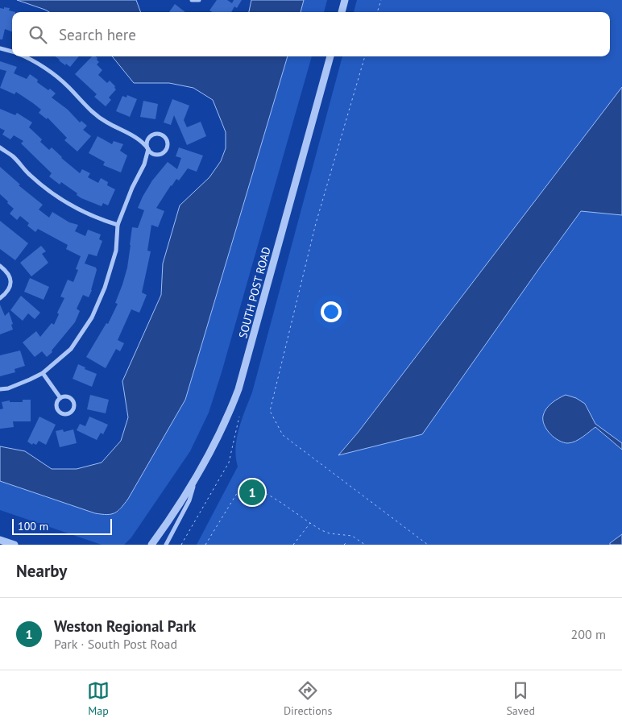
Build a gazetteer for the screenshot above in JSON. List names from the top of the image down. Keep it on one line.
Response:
{"streets":{"street":["SOUTH POST ROAD"]},"scale_bar":"100 m","page":{"search":"Search here","pins":"1","scale":"100 m","heading":"Nearby","list":[{"mark":"1","name":"Weston Regional Park","note":"Park · South Post Road","value":"200 m"}],"nav":["Map","Directions","Saved"]}}
